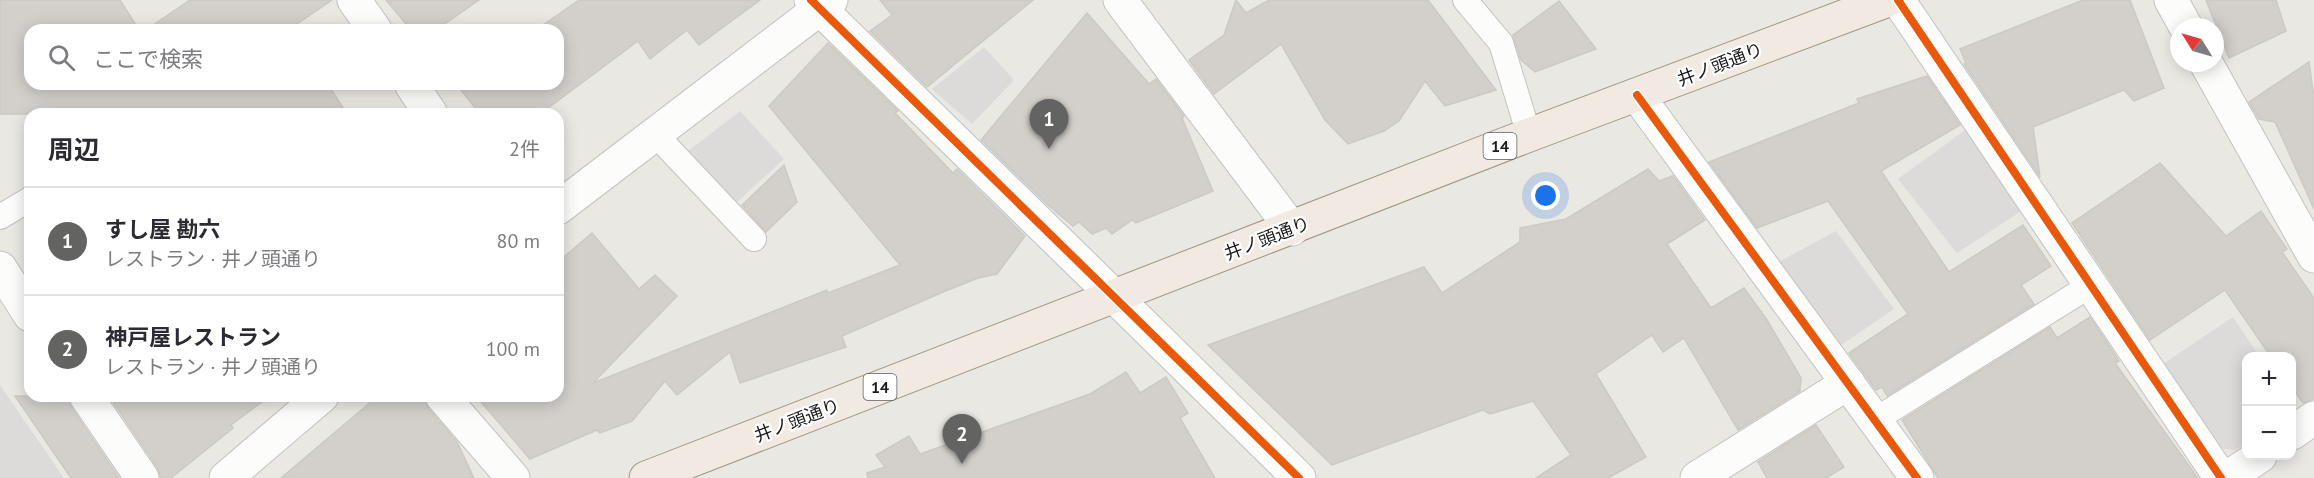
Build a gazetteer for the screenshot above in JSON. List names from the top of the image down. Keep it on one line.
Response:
{"streets":{"main road":["井ノ頭通り","14"]},"north":"top left","page":{"search":"ここで検索","pins":["1","2"],"heading":["周辺","2件"],"list":[{"mark":"1","name":"すし屋 勘六","note":"レストラン · 井ノ頭通り","value":"80 m"},{"mark":"2","name":"神戸屋レストラン","note":"レストラン · 井ノ頭通り","value":"100 m"}],"map_buttons":["+","−"]}}
